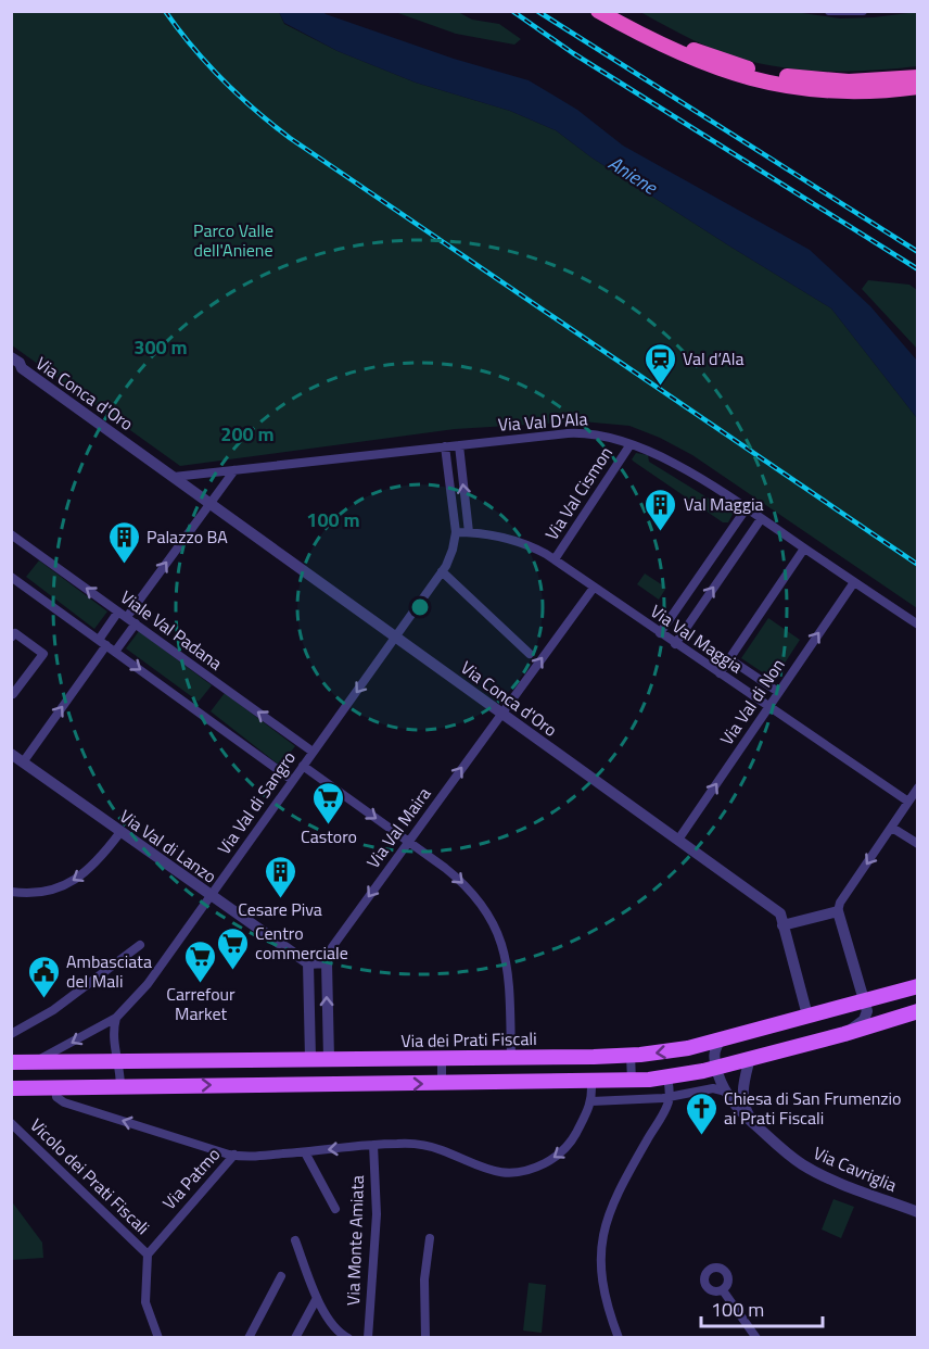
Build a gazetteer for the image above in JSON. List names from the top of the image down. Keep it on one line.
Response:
{"streets":{"main road":["Via dei Prati Fiscali"],"street":["Via Conca d'Oro","Via Val D'Ala","Via Val Cismon","Viale Val Padana","Via Val Maggia","Via Val di Non","Via Val di Sangro","Via Val Maira","Via Val di Lanzo","Via Cavriglia","Vicolo dei Prati Fiscali","Via Patmo","Via Monte Amiata"]},"crossings":[["Via Conca d'Oro","Via Val D'Ala"],["Via Conca d'Oro","Via Val di Non"],["Via Conca d'Oro","Via Val di Sangro"],["Via Conca d'Oro","Via Val Maira"],["Via Val D'Ala","Via Val Cismon"],["Via Val D'Ala","Via Val di Non"],["Via Val Cismon","Via Val Maggia"],["Viale Val Padana","Via Val di Sangro"],["Via Val Maggia","Via Val di Non"],["Via Val Maggia","Via Val di Sangro"],["Via Val Maggia","Via Val Maira"],["Via Val di Sangro","Via Val di Lanzo"],["Via Val di Sangro","Via dei Prati Fiscali"],["Via Val Maira","Via dei Prati Fiscali"],["Vicolo dei Prati Fiscali","Via Patmo"]],"water":["Aniene"],"parks":["Parco Valle dell'Aniene"],"places":{"station":["Val d’Ala"],"building":["Val Maggia","Palazzo BA","Cesare Piva"],"supermarket":["Castoro","Centro commerciale","Carrefour Market"],"public building":["Ambasciata del Mali"],"church":["Chiesa di San Frumenzio ai Prati Fiscali"]},"scale_bar":"100 m","rings":["300 m","200 m","100 m"]}
